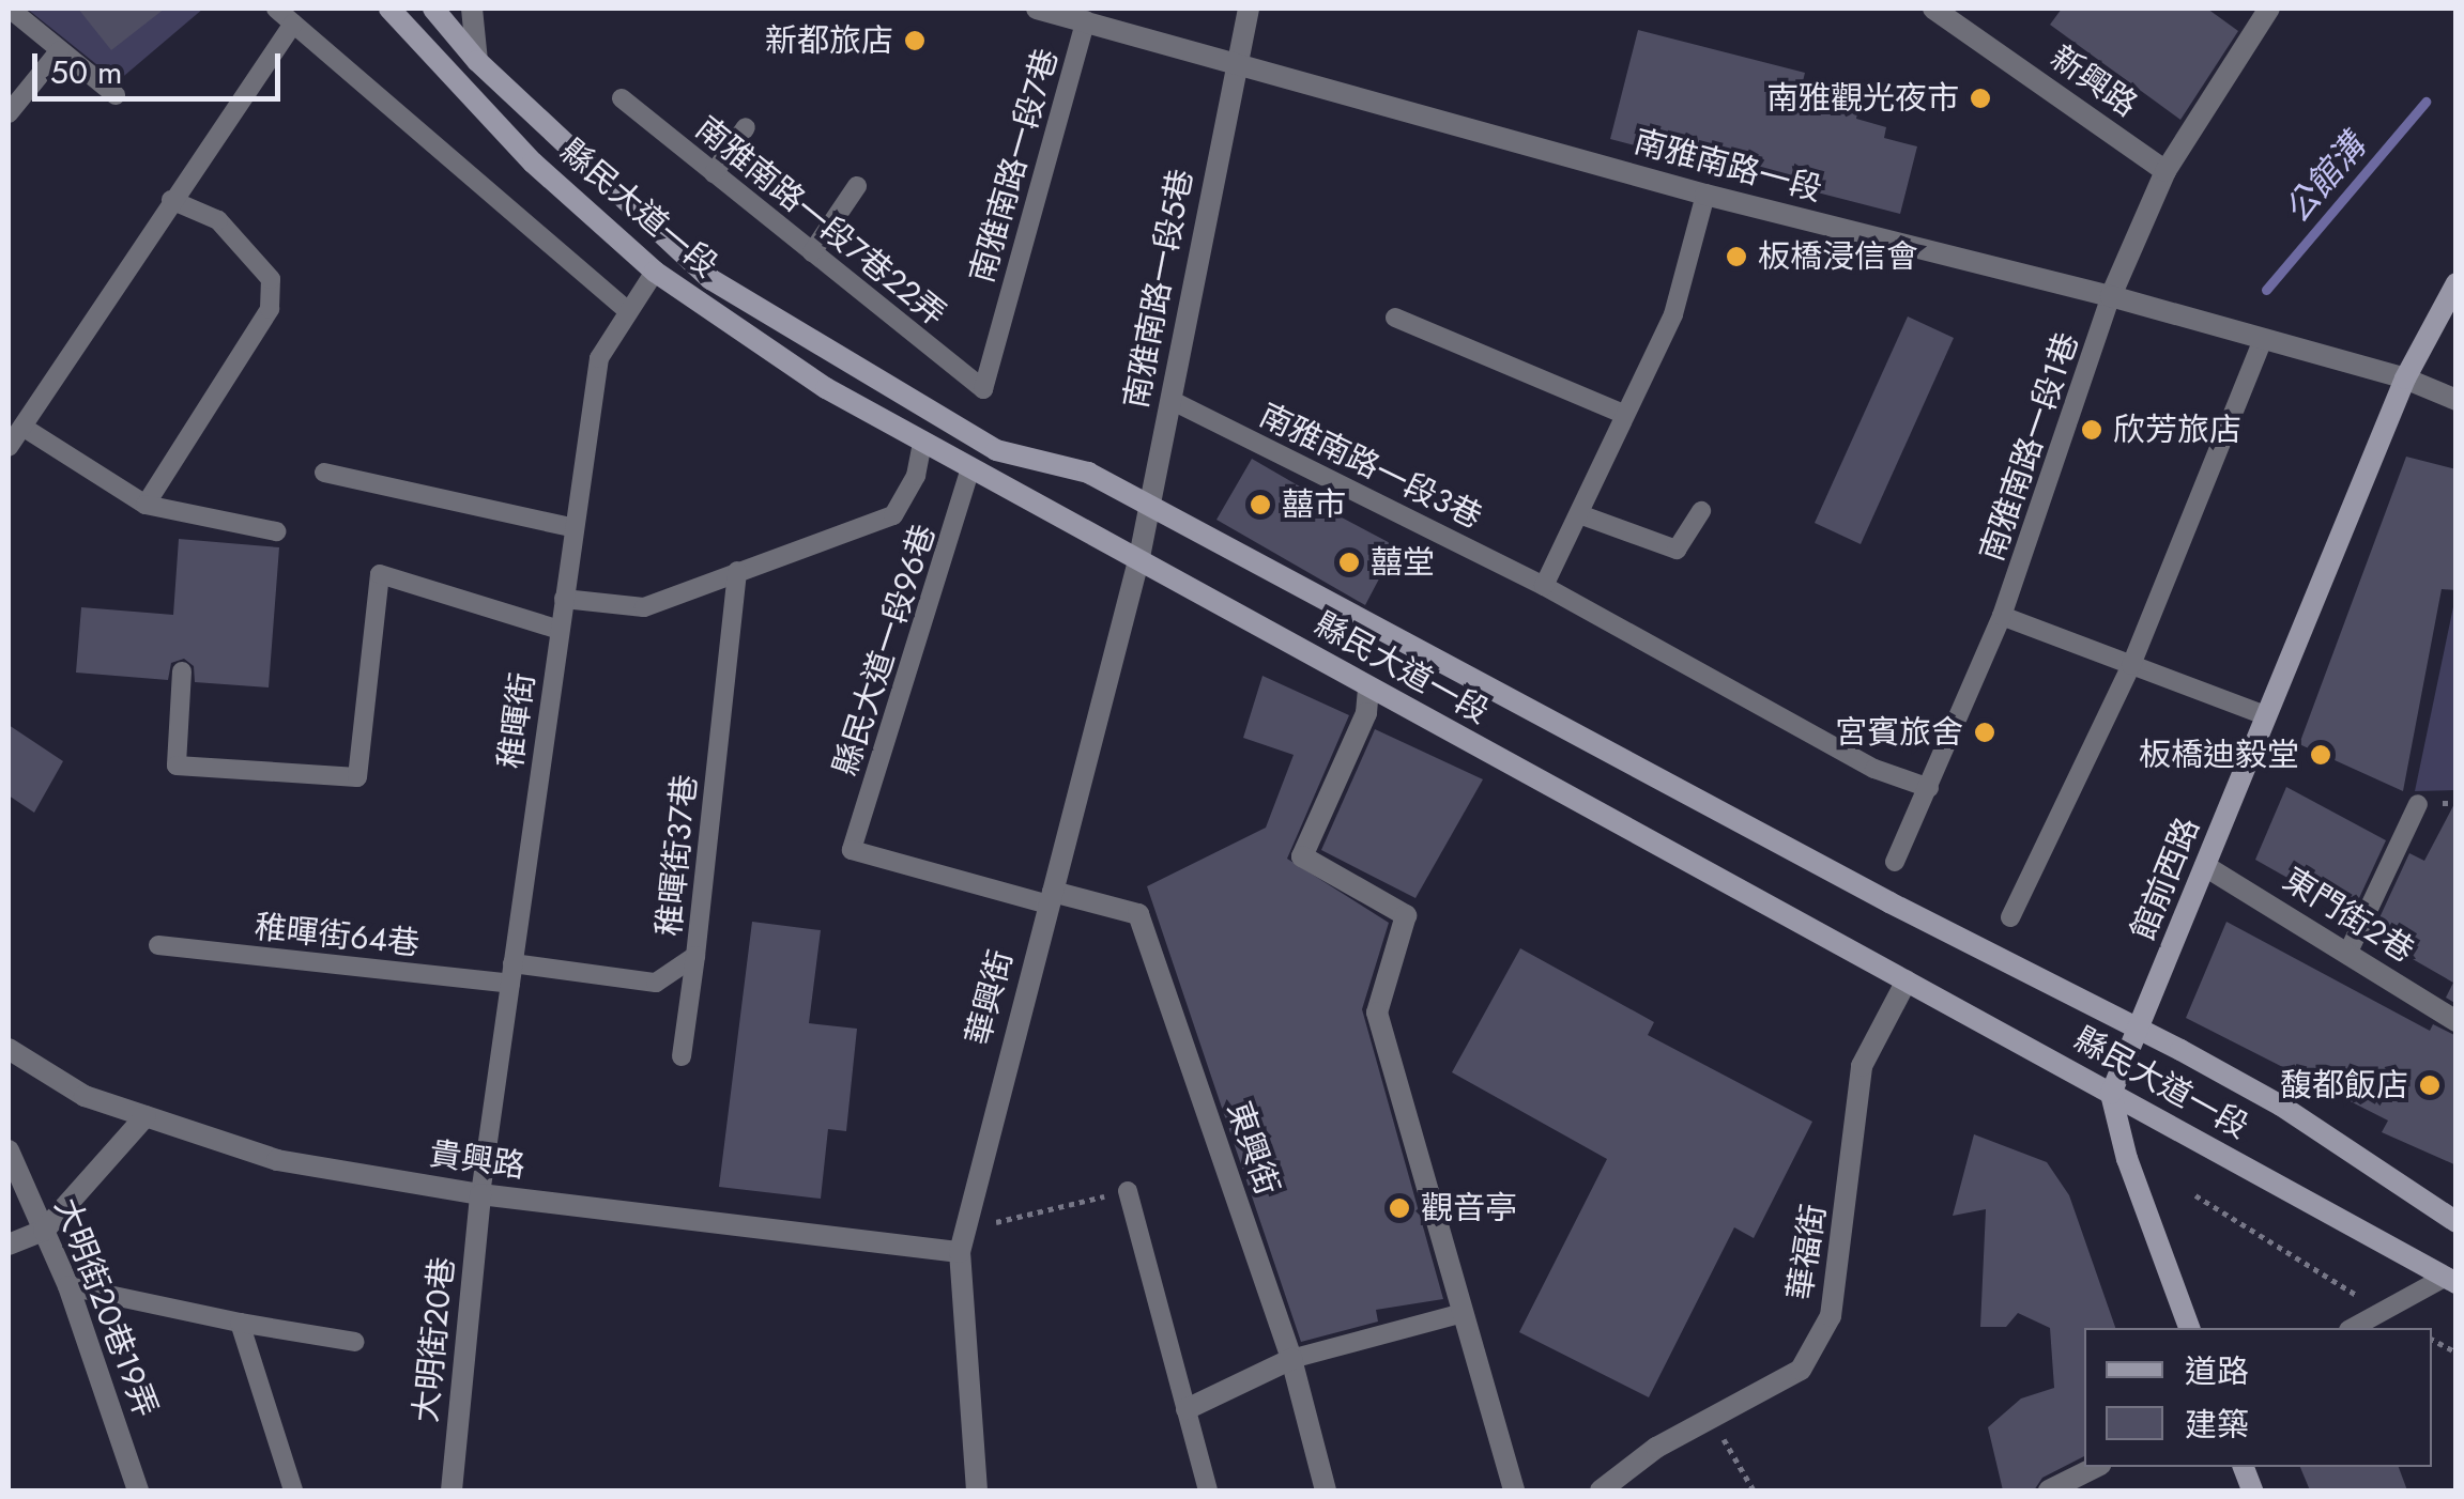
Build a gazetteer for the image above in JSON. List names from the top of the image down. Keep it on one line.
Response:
{"streets":{"main road":["縣民大道一段","館前西路"],"street":["新興路","南雅南路一段","南雅南路一段5巷","東門街2巷","華興街","東興街","貴興路","華福街","大明街20巷19弄","大明街20巷"],"lane":["南雅南路一段7巷","南雅南路一段7巷22弄","南雅南路一段1巷","南雅南路一段3巷","縣民大道一段96巷","稚暉街","稚暉街37巷","稚暉街64巷"]},"crossings":[["南雅南路一段7巷","南雅南路一段"],["南雅南路一段7巷","南雅南路一段7巷22弄"],["南雅南路一段","南雅南路一段5巷"],["南雅南路一段","南雅南路一段1巷"],["南雅南路一段","館前西路"],["縣民大道一段","南雅南路一段5巷"],["縣民大道一段","縣民大道一段96巷"],["縣民大道一段","稚暉街"],["縣民大道一段","館前西路"],["縣民大道一段","華興街"],["縣民大道一段","華福街"],["南雅南路一段5巷","南雅南路一段3巷"],["南雅南路一段5巷","華興街"],["南雅南路一段1巷","南雅南路一段3巷"],["縣民大道一段96巷","華興街"],["縣民大道一段96巷","東興街"],["稚暉街","稚暉街37巷"],["稚暉街","稚暉街64巷"],["稚暉街","貴興路"],["稚暉街","大明街20巷"],["館前西路","東門街2巷"],["華興街","東興街"],["華興街","貴興路"],["貴興路","大明街20巷"]],"water":["公館溝"],"places":["新都旅店","南雅觀光夜市","板橋浸信會","欣芳旅店","囍市","囍堂","宮賓旅舍","板橋迪毅堂","馥都飯店","觀音亭"],"legend":["道路","建築"],"scale_bar":"50 m"}
